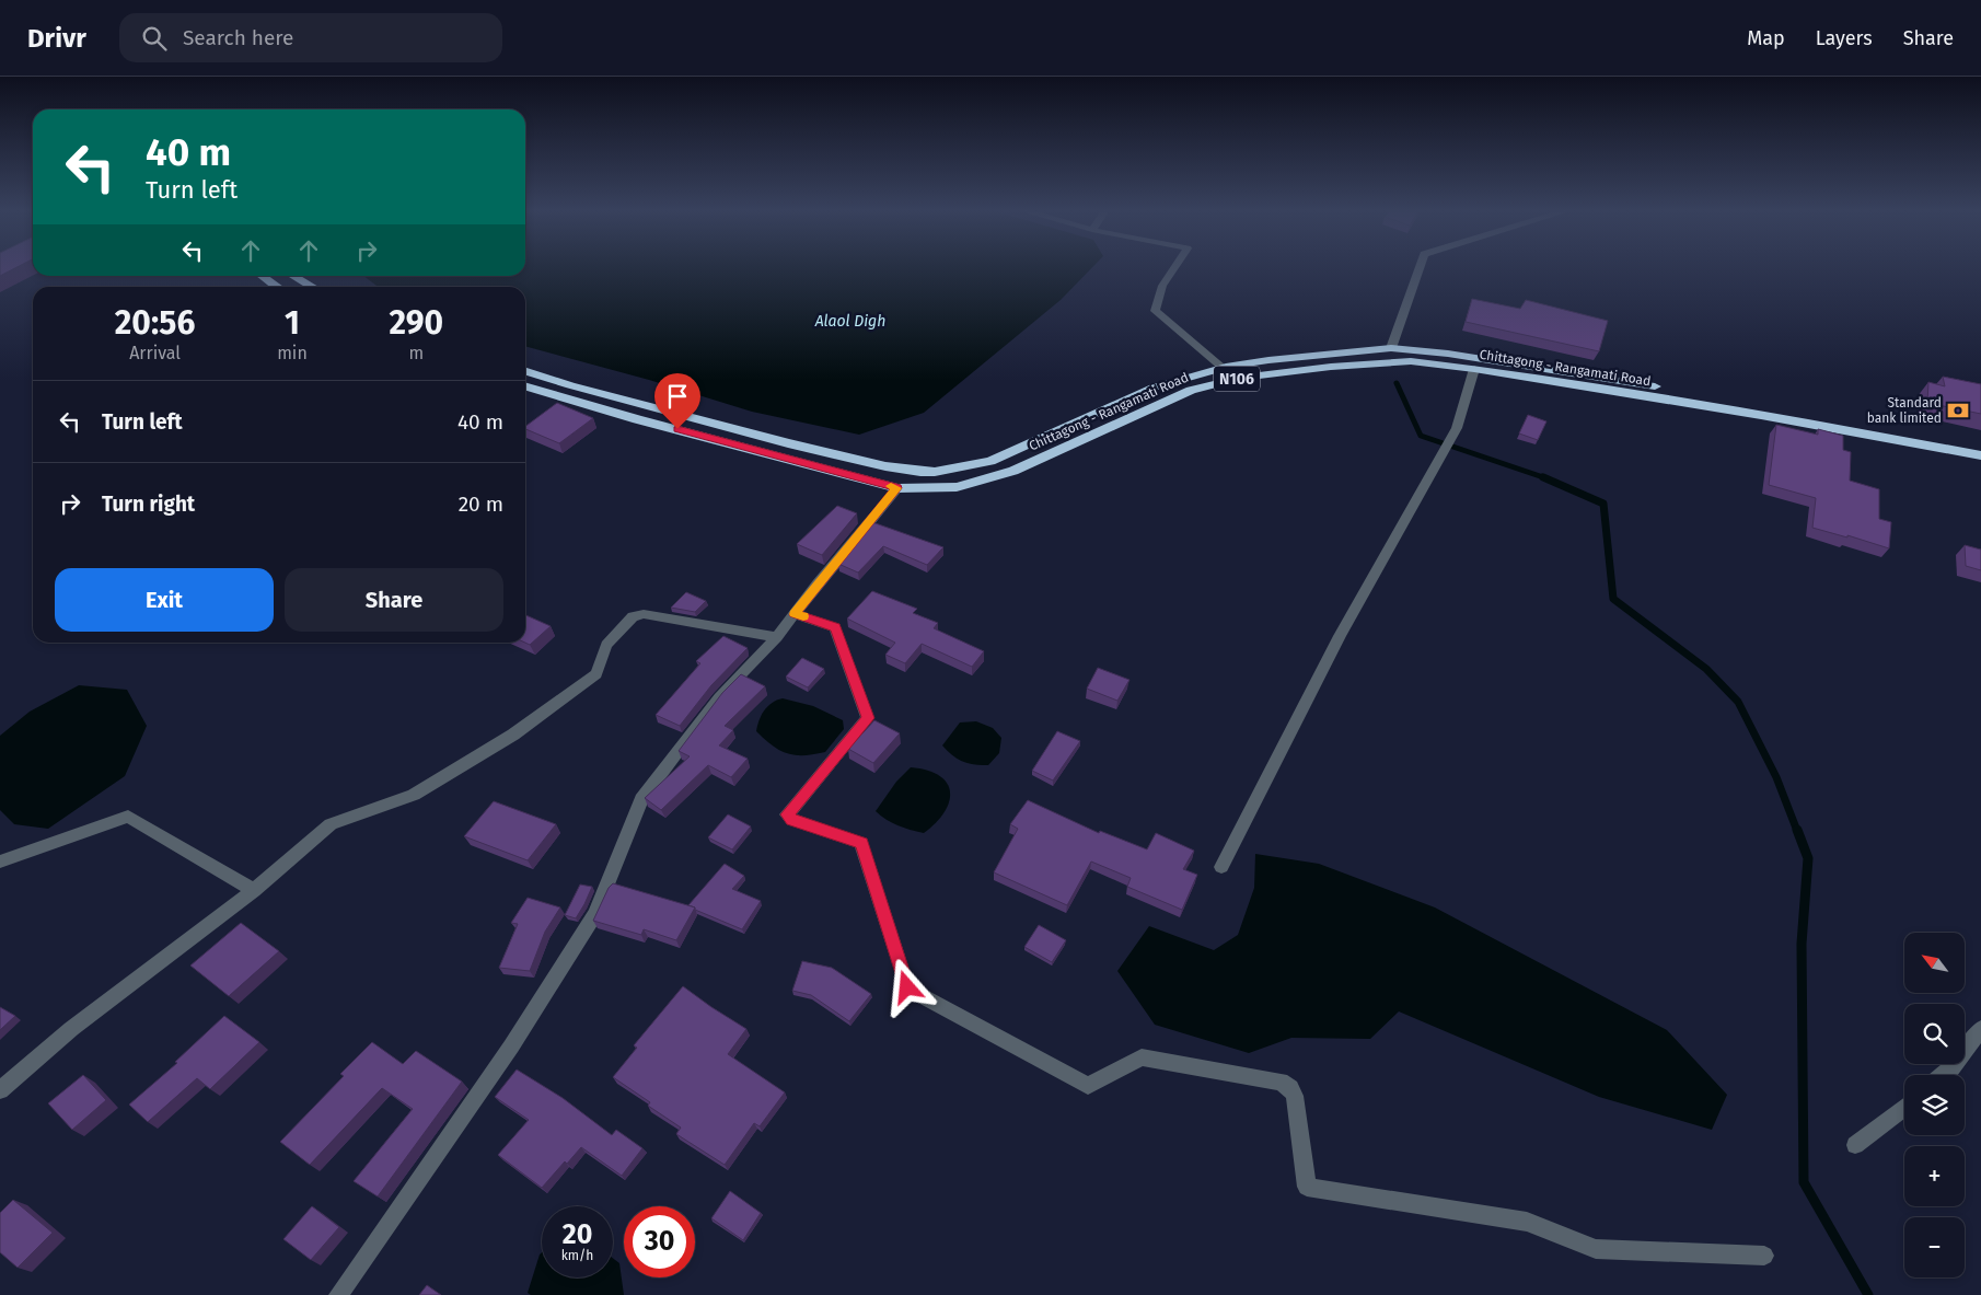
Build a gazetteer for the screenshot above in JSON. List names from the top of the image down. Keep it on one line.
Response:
{"streets":{"highway":["Chittagong - Rangamati Road","N106"]},"water":["Alaol Digh"],"places":{"bank":["Standard bank limited"]},"north":"top left","page":{"header":"Drivr","search":"Search here","nav":["Map","Layers","Share"],"turn":["40 m","Turn left"],"eta":["20:56","Arrival","1","min","290","m"],"list":[{"name":"Turn left","value":"40 m"},{"name":"Turn right","value":"20 m"}],"buttons":["Exit","Share"],"map_buttons":["+","−"],"speed":"20 km/h","limit":"30"}}
